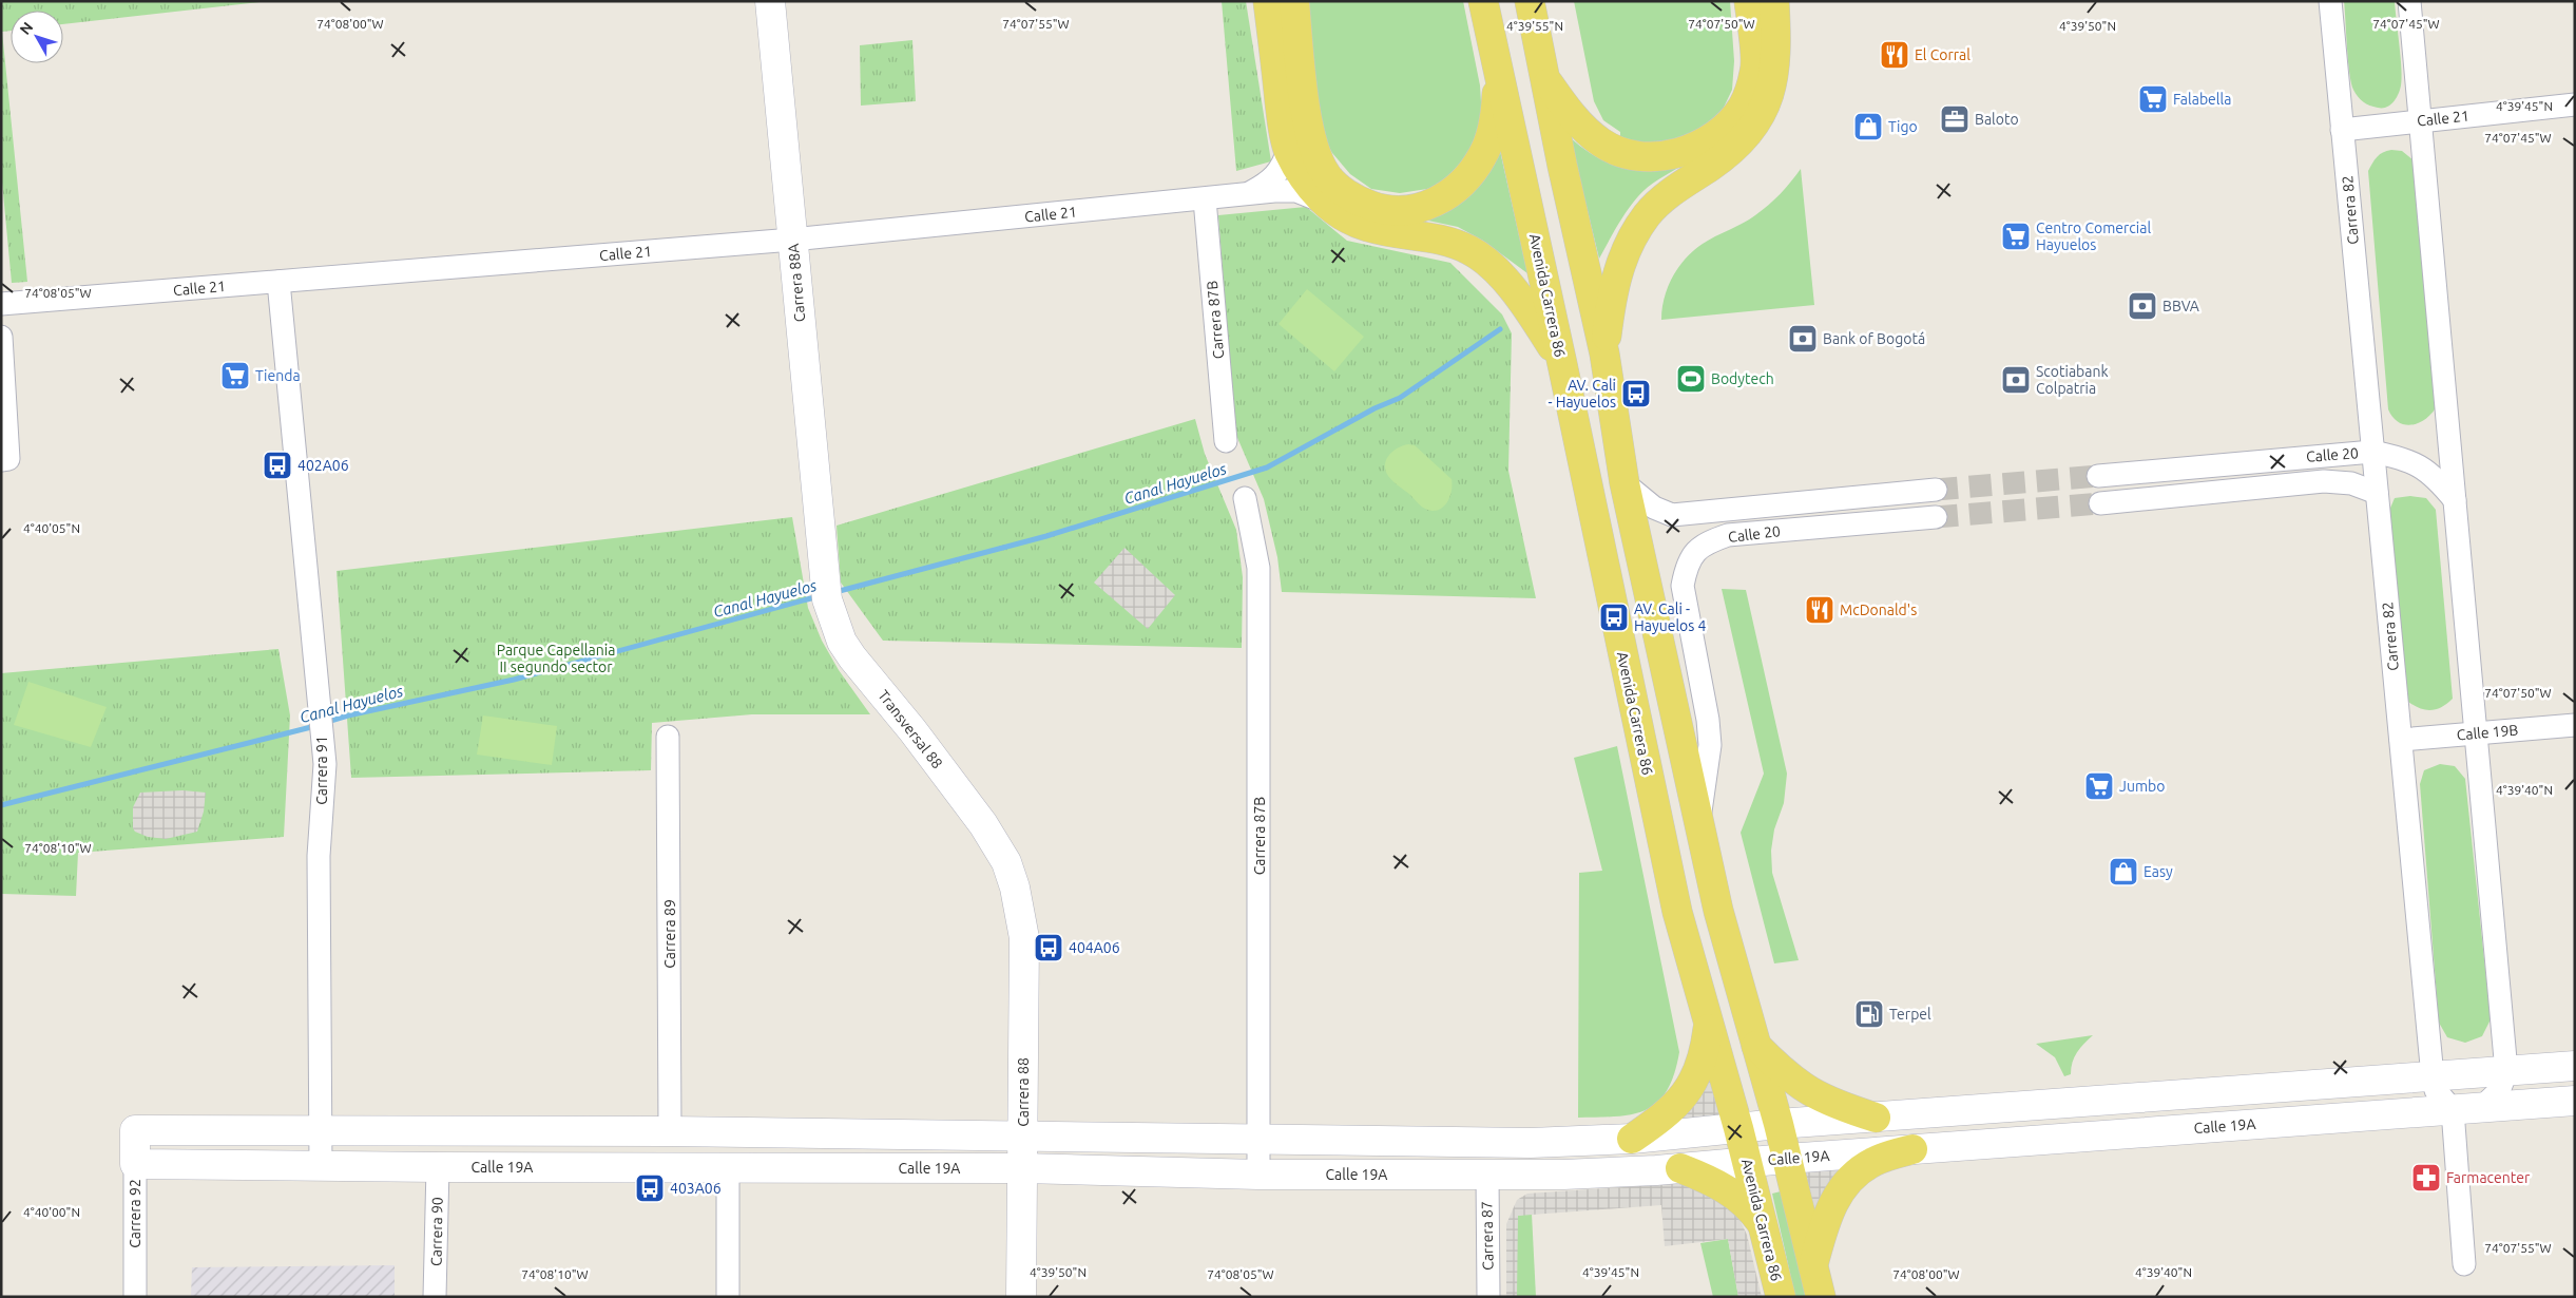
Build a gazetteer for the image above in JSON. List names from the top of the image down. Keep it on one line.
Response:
{"streets":{"main road":["Avenida Carrera 86"],"street":["Calle 21","Carrera 82","Carrera 88A","Carrera 87B","Calle 20","Transversal 88","Calle 19B","Carrera 91","Carrera 89","Carrera 88","Calle 19A","Carrera 92","Carrera 90","Carrera 87"]},"crossings":[["Calle 21","Carrera 82"],["Calle 21","Carrera 88A"],["Calle 21","Carrera 87B"],["Calle 21","Carrera 91"],["Carrera 82","Calle 20"],["Carrera 82","Calle 19B"],["Carrera 82","Calle 19A"],["Carrera 88A","Transversal 88"],["Avenida Carrera 86","Calle 19A"],["Carrera 87B","Calle 19A"],["Transversal 88","Carrera 88"],["Carrera 91","Calle 19A"],["Carrera 91","Carrera 92"],["Carrera 88","Calle 19A"],["Calle 19A","Carrera 92"],["Calle 19A","Carrera 90"],["Calle 19A","Carrera 87"]],"water":["Canal Hayuelos"],"parks":["Parque Capellania II segundo sector"],"places":{"restaurant":["El Corral","McDonald's"],"supermarket":["Falabella","Centro Comercial Hayuelos","Tienda","Jumbo"],"office":["Baloto"],"shop":["Tigo","Easy"],"bank":["BBVA","Bank of Bogotá","Scotiabank Colpatria"],"sports":["Bodytech"],"bus stop":["AV. Cali - Hayuelos","402A06","AV. Cali - Hayuelos 4","404A06","403A06"],"fuel station":["Terpel"],"pharmacy":["Farmacenter"]},"north":"top left","coordinates":["74°07'45\"W","74°08'00\"W","74°07'55\"W","74°07'50\"W","4°39'55\"N","4°39'50\"N","4°39'45\"N","74°08'05\"W","4°40'05\"N","4°39'40\"N","74°08'10\"W","4°40'00\"N"]}
